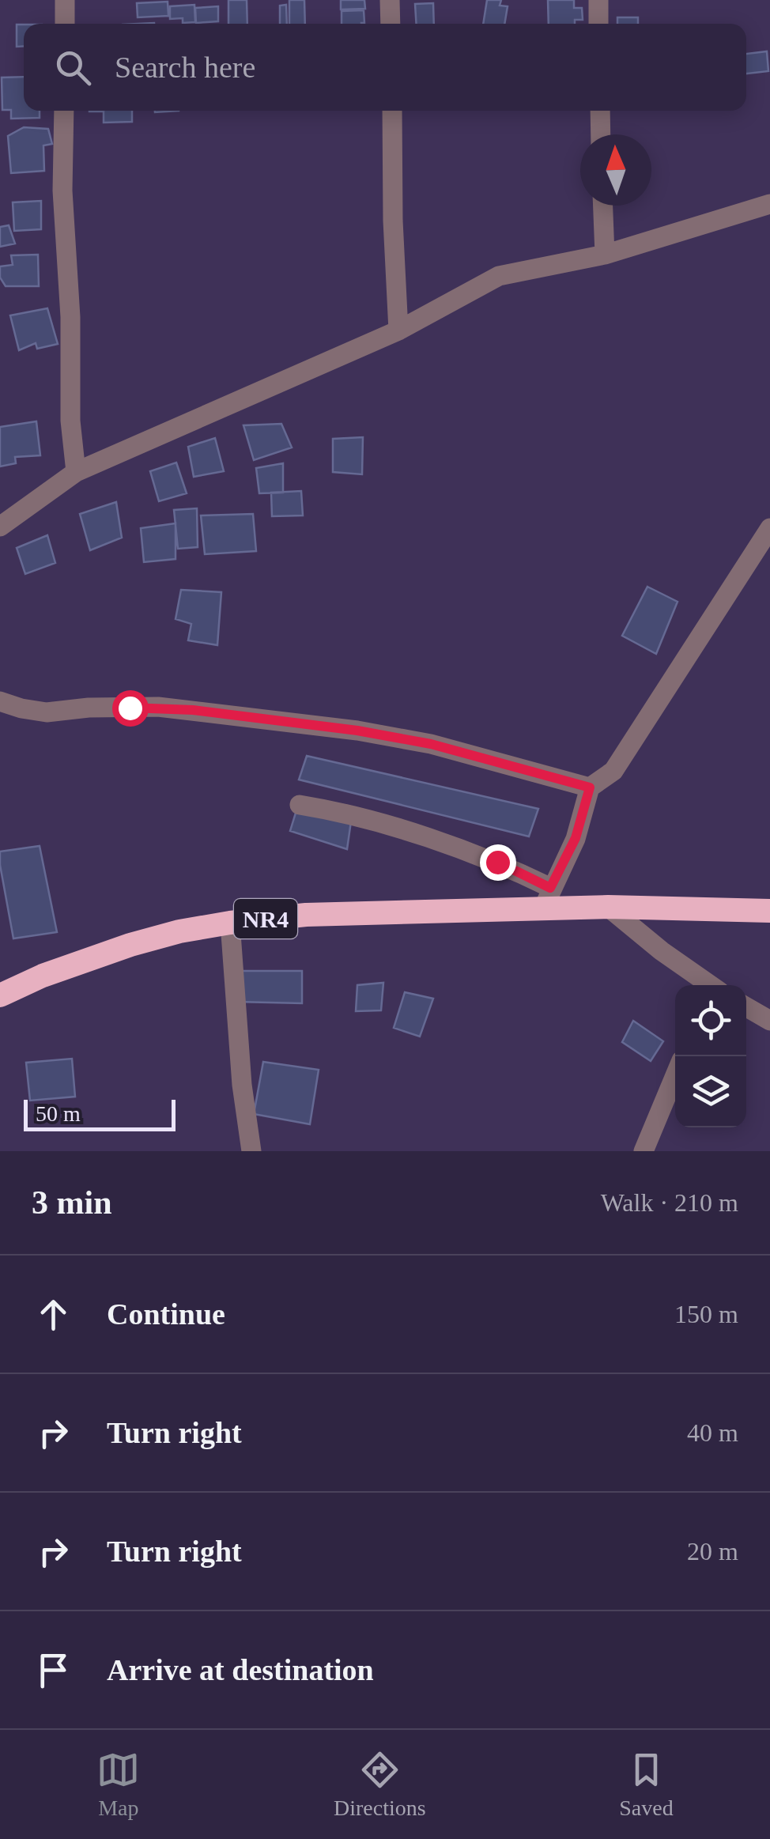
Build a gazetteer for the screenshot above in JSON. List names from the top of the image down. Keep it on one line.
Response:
{"streets":{"highway":["NR4"]},"scale_bar":"50 m","north":"top","page":{"search":"Search here","scale":"50 m","heading":["3 min","Walk · 210 m"],"list":[["Continue","150 m"],["Turn right","40 m"],["Turn right","20 m"],"Arrive at destination"],"nav":["Map","Directions","Saved"]}}
